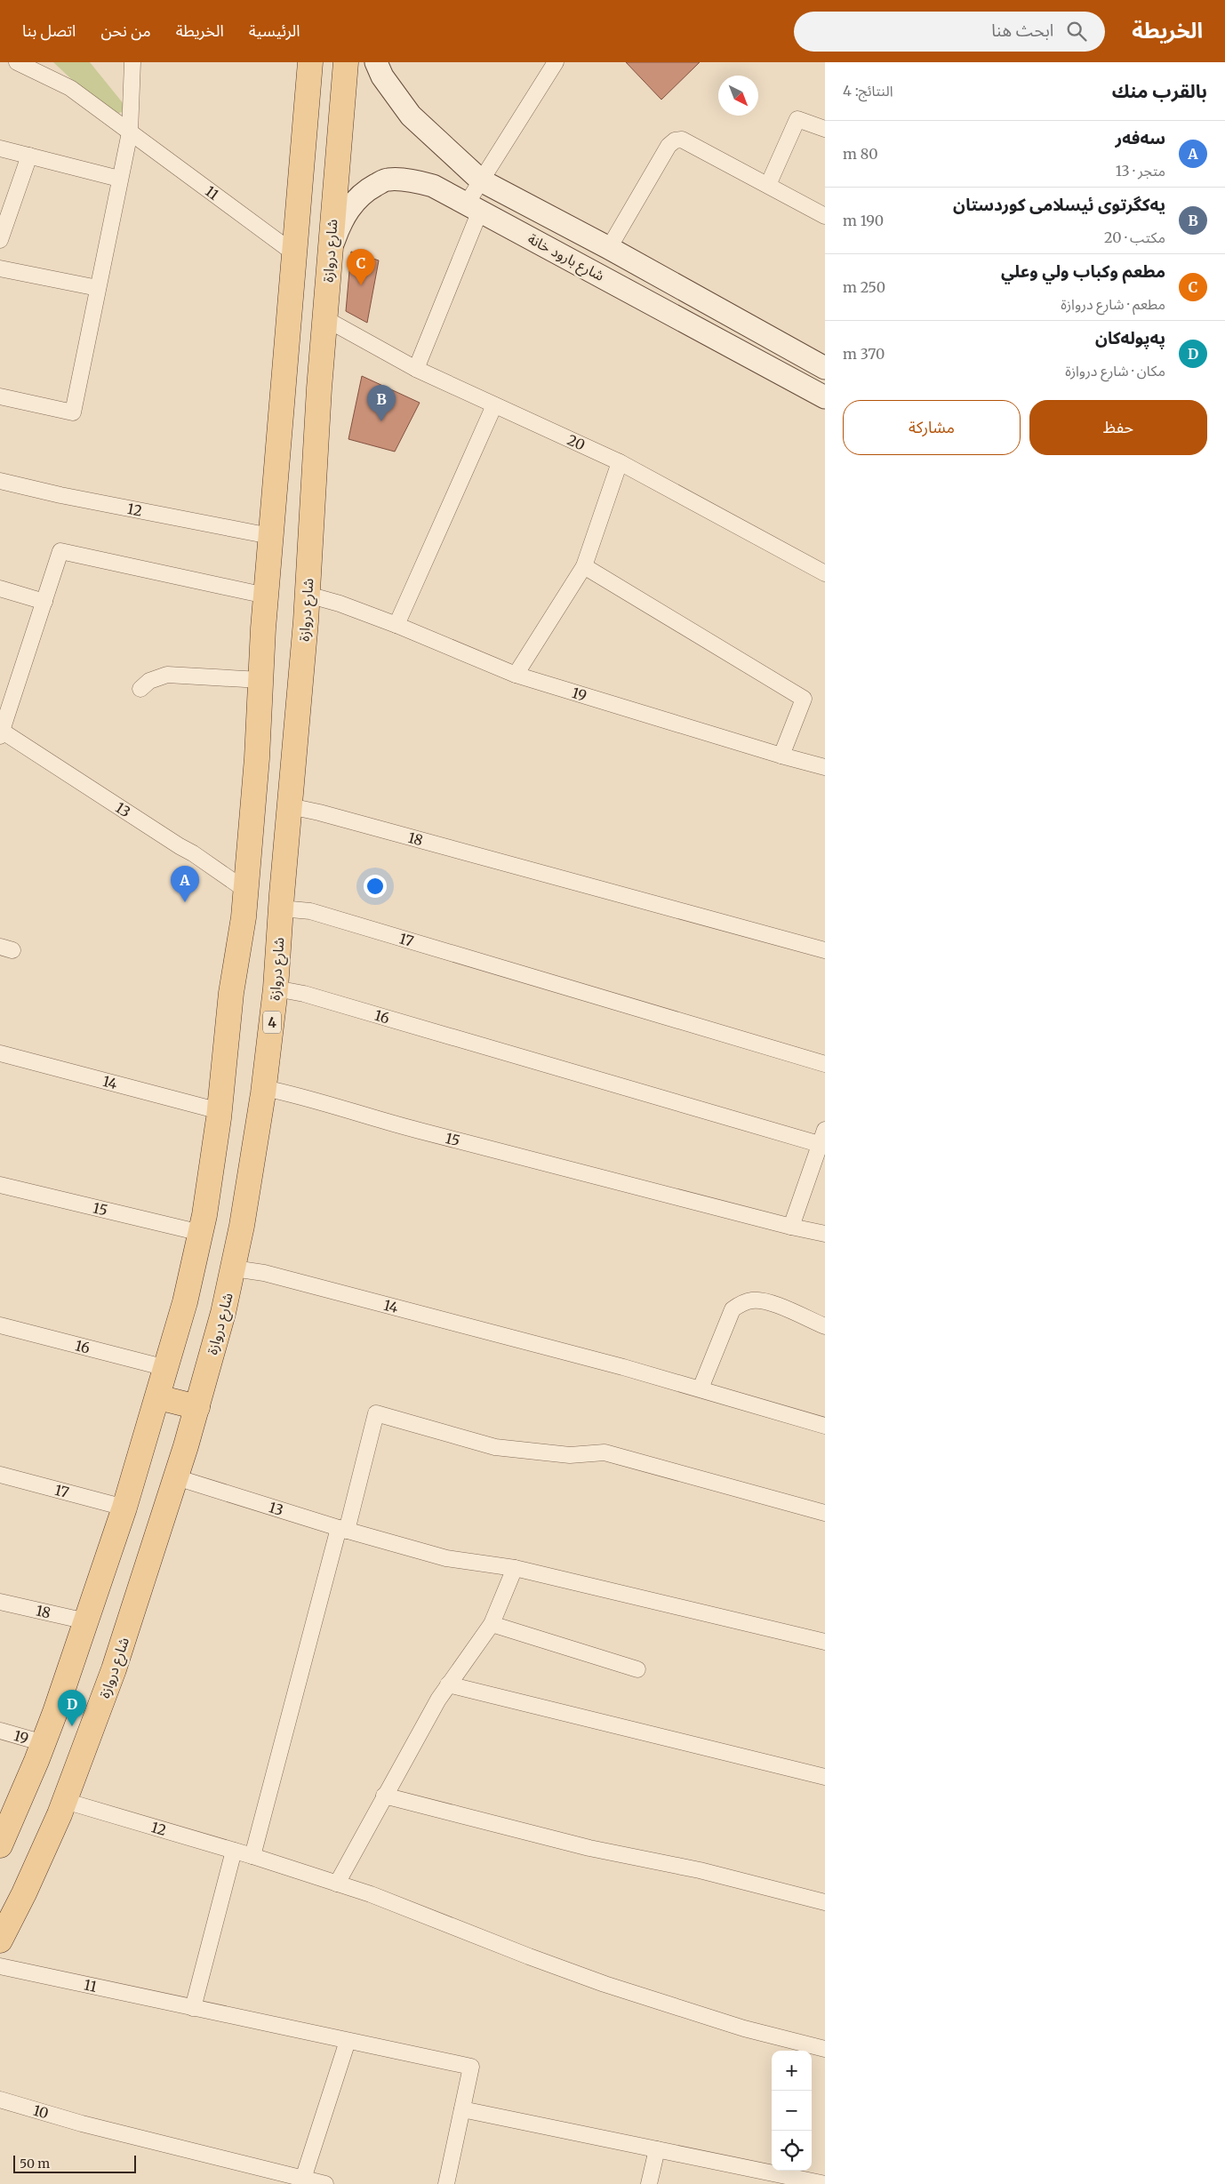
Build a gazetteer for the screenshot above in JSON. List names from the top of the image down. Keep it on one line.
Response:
{"streets":{"main road":["شارع دروازة","شارع بارود خانة","4"],"street":["11","20","12","19","13","18","17","16","14","15","10"]},"crossings":[["شارع دروازة","شارع بارود خانة"],["شارع دروازة","20"],["شارع دروازة","12"],["شارع دروازة","19"],["شارع دروازة","13"],["شارع دروازة","18"],["شارع دروازة","17"],["شارع دروازة","16"],["شارع دروازة","14"],["شارع دروازة","15"]],"scale_bar":"50 m","north":"bottom right","page":{"header":"الخريطة","search":"ابحث هنا","nav":["الرئيسية","الخريطة","من نحن","اتصل بنا"],"heading":["بالقرب منك","النتائج: 4"],"list":[{"mark":"A","name":"سەفەر","note":"متجر · 13","value":"80 m"},{"mark":"B","name":"یەکگرتوی ئیسلامی کوردستان","note":"مكتب · 20","value":"190 m"},{"mark":"C","name":"مطعم وكباب ولي وعلي","note":"مطعم · شارع دروازة","value":"250 m"},{"mark":"D","name":"پەپولەکان","note":"مكان · شارع دروازة","value":"370 m"}],"pins":["C","B","A","D"],"buttons":["حفظ","مشاركة"],"map_buttons":["+","−"],"scale":"50 m"}}
